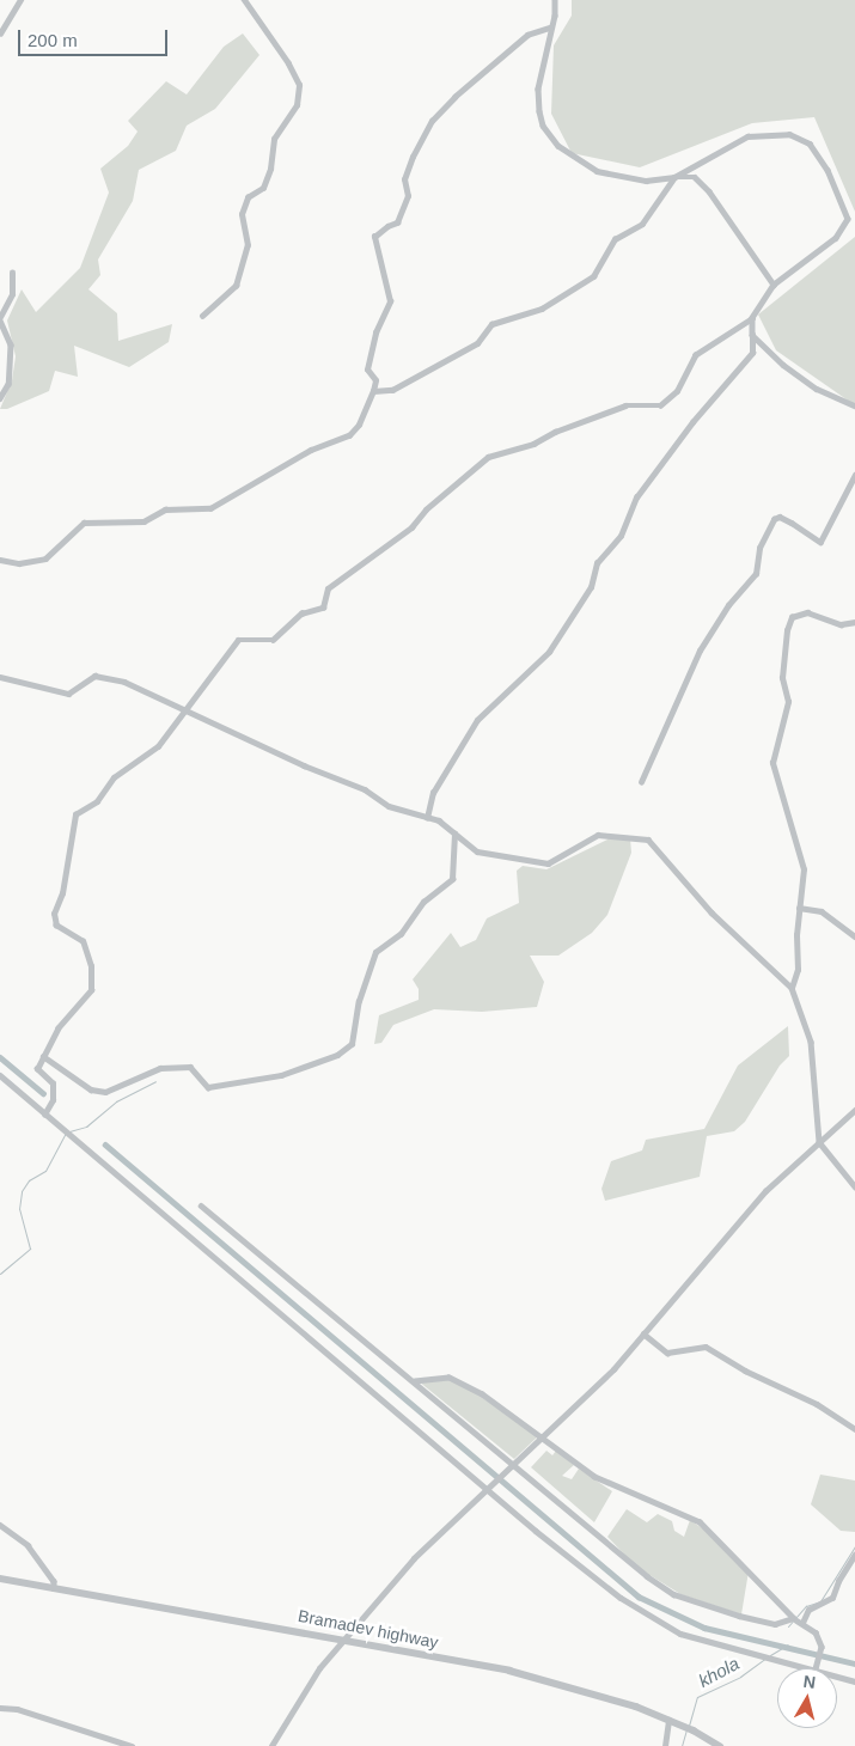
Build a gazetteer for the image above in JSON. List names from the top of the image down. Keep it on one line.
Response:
{"streets":{"street":["Bramadev highway"]},"water":["khola"],"scale_bar":"200 m","north":"top"}
